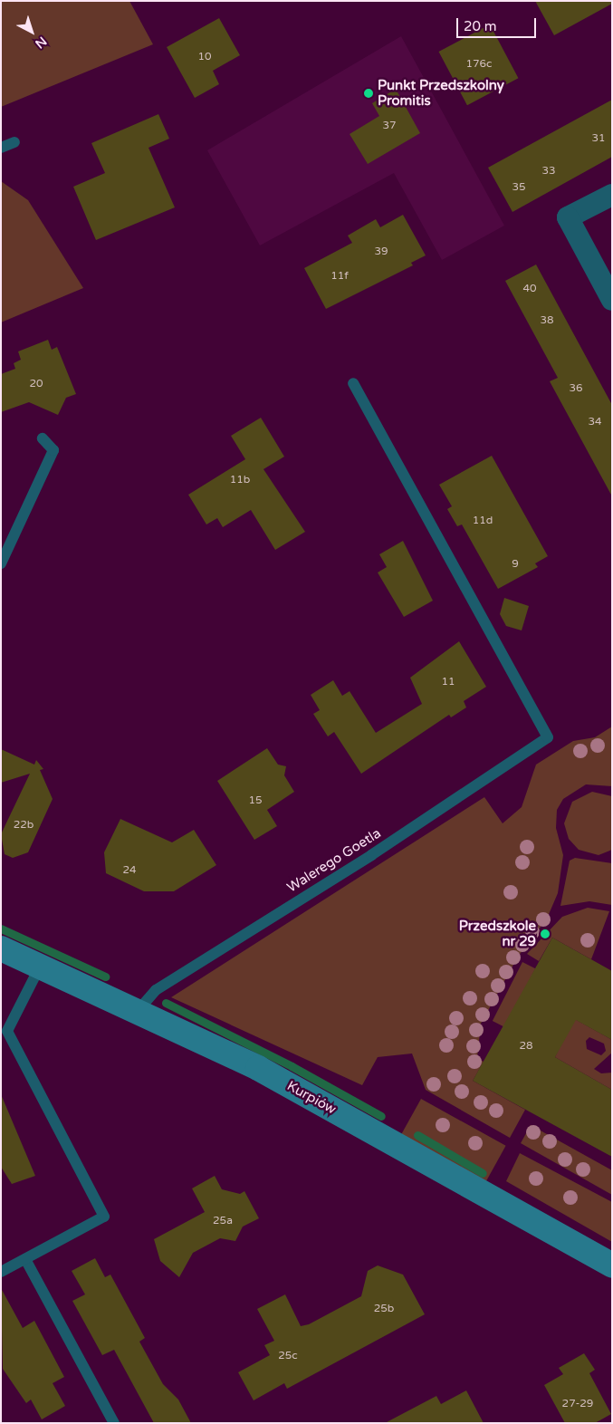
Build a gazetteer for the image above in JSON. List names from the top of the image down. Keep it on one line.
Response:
{"streets":{"street":["Kurpiów"],"lane":["Walerego Goetla"]},"crossings":[["Walerego Goetla","Kurpiów"]],"places":["Punkt Przedszkolny Promitis","Przedszkole nr 29"],"house_numbers":["10","176c","37","31","33","35","39","11f","40","38","20","36","34","11b","11d","9","11","15","22b","24","28","25a","25b","25c","27-29"],"scale_bar":"20 m","north":"bottom right"}
